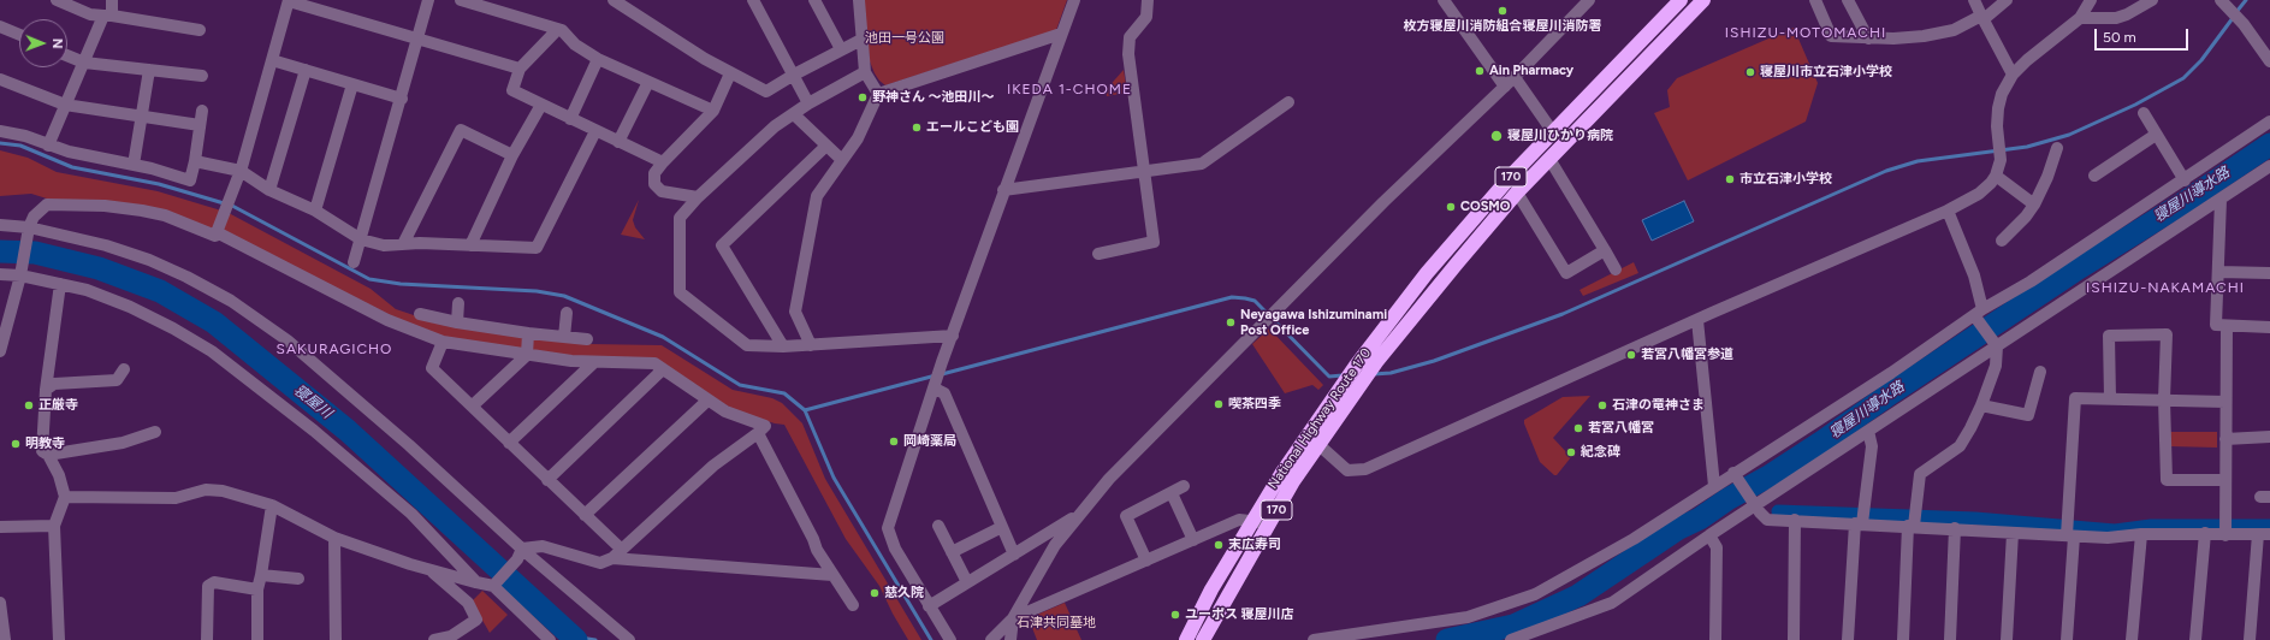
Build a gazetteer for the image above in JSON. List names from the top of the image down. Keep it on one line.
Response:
{"streets":{"highway":["170","National Highway Route 170"]},"districts":["ISHIZU-MOTOMACHI","IKEDA 1-CHOME","ISHIZU-NAKAMACHI","SAKURAGICHO"],"water":["寝屋川導水路","寝屋川"],"parks":["池田一号公園","石津共同墓地"],"places":["枚方寝屋川消防組合寝屋川消防署","Ain Pharmacy","寝屋川市立石津小学校","野神さん ～池田川～","エールこども園","寝屋川ひかり病院","市立石津小学校","COSMO","Neyagawa Ishizuminami Post Office","若宮八幡宮参道","喫茶四季","正厳寺","石津の竜神さま","若宮八幡宮","岡崎薬局","明教寺","紀念碑","末広寿司","慈久院","ユーポス 寝屋川店"],"scale_bar":"50 m","north":"right"}
